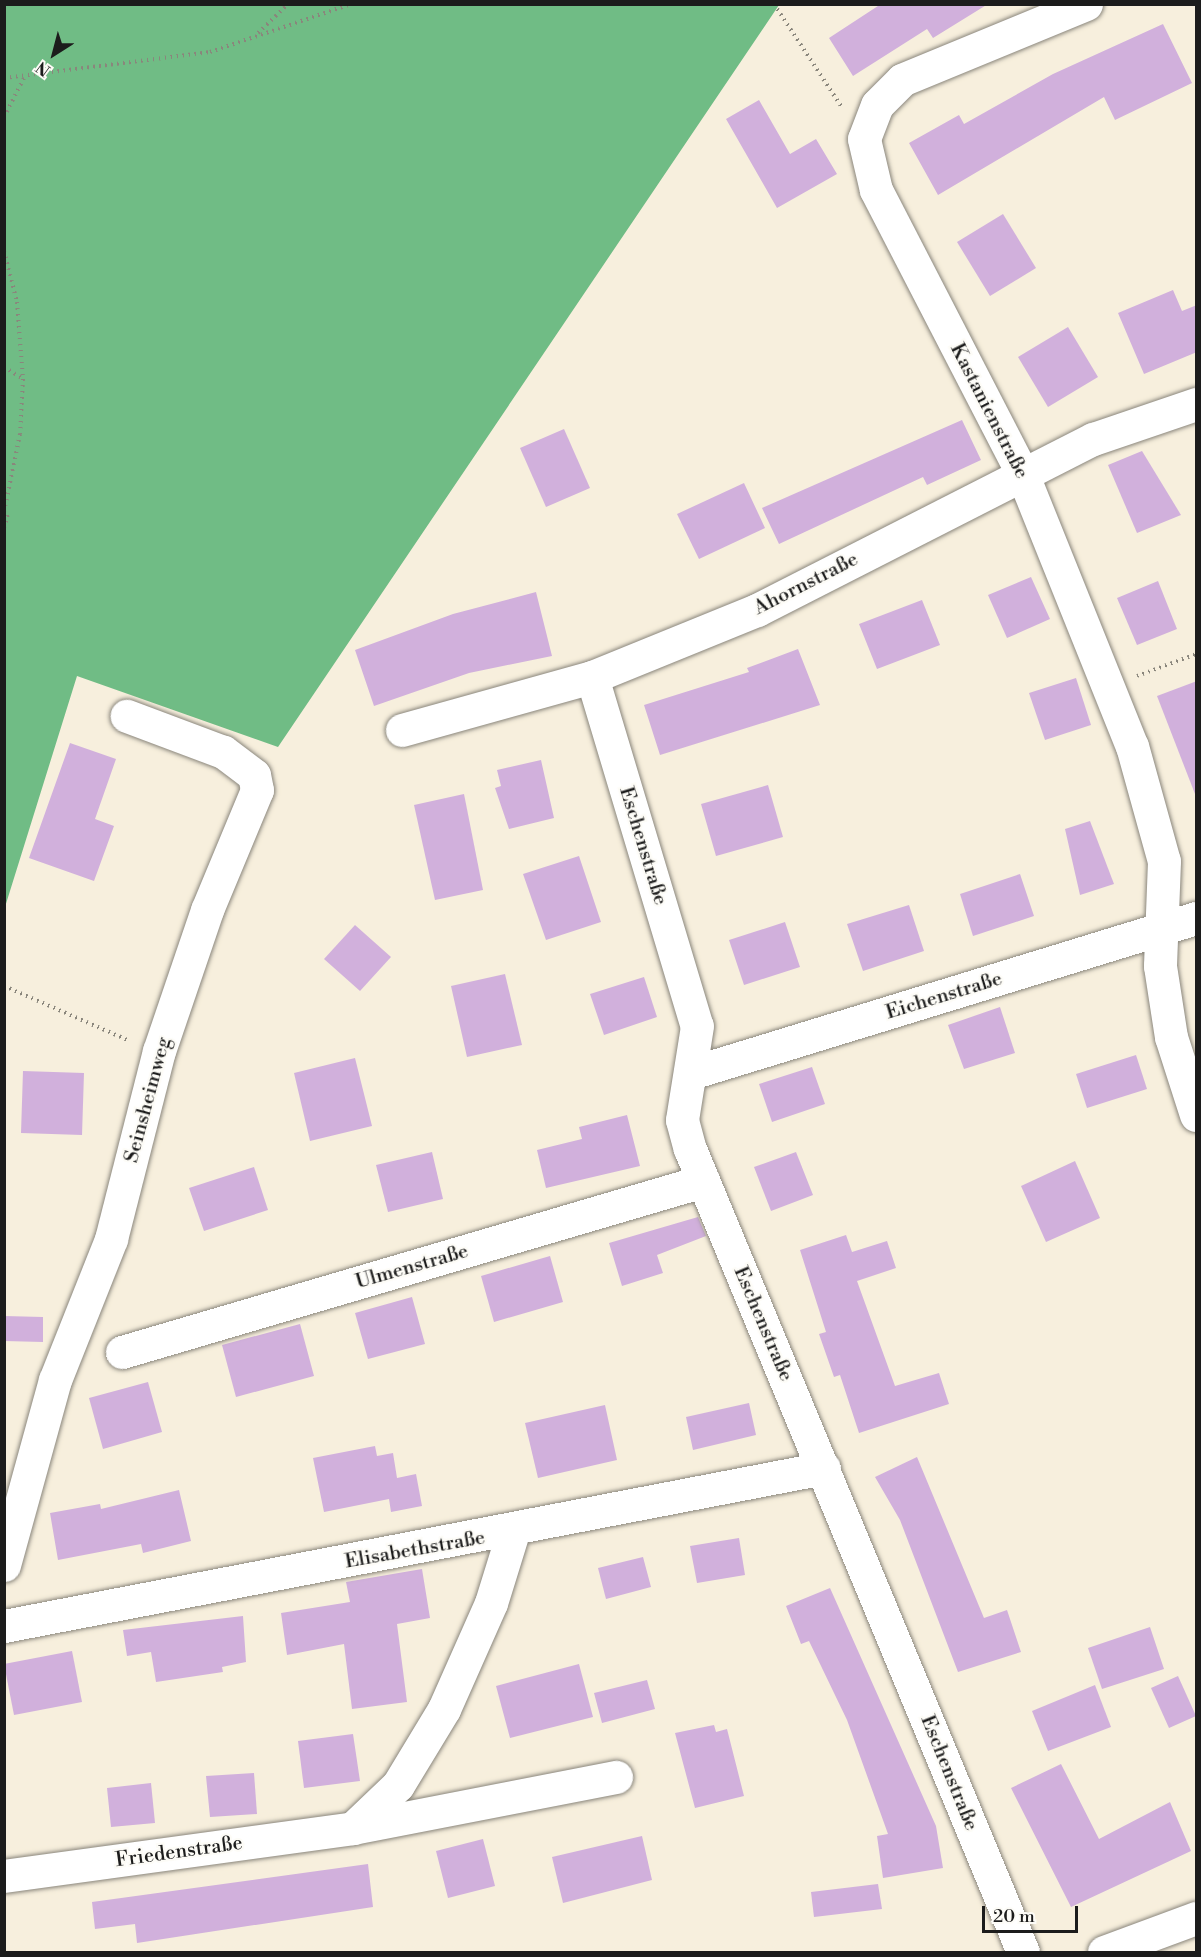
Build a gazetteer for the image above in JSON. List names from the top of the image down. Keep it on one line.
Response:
{"streets":{"street":["Kastanienstraße","Ahornstraße","Eschenstraße","Eichenstraße","Seinsheimweg","Ulmenstraße","Elisabethstraße","Friedenstraße"]},"crossings":[["Kastanienstraße","Ahornstraße"],["Kastanienstraße","Eichenstraße"],["Ahornstraße","Eschenstraße"],["Eschenstraße","Eichenstraße"],["Eschenstraße","Ulmenstraße"],["Eschenstraße","Elisabethstraße"]],"scale_bar":"20 m","north":"bottom left"}
